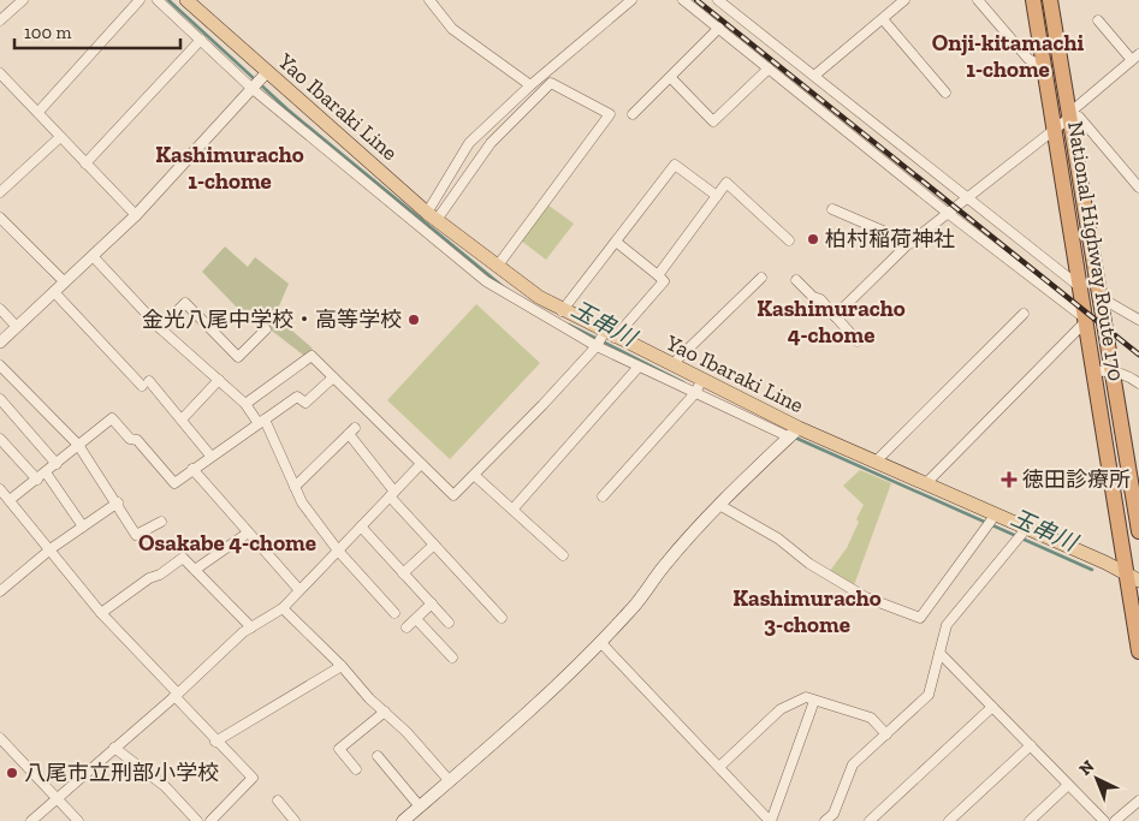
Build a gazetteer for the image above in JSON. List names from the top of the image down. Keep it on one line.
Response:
{"streets":{"highway":["National Highway Route 170"],"main road":["Yao Ibaraki Line"]},"crossings":[["Yao Ibaraki Line","National Highway Route 170"]],"districts":["Onji-kitamachi 1-chome","Kashimuracho 1-chome","Kashimuracho 4-chome","Osakabe 4-chome","Kashimuracho 3-chome"],"water":["玉串川"],"places":{"other":["柏村稲荷神社","金光八尾中学校・高等学校","八尾市立刑部小学校"],"health":["徳田診療所"]},"scale_bar":"100 m","north":"top left"}
